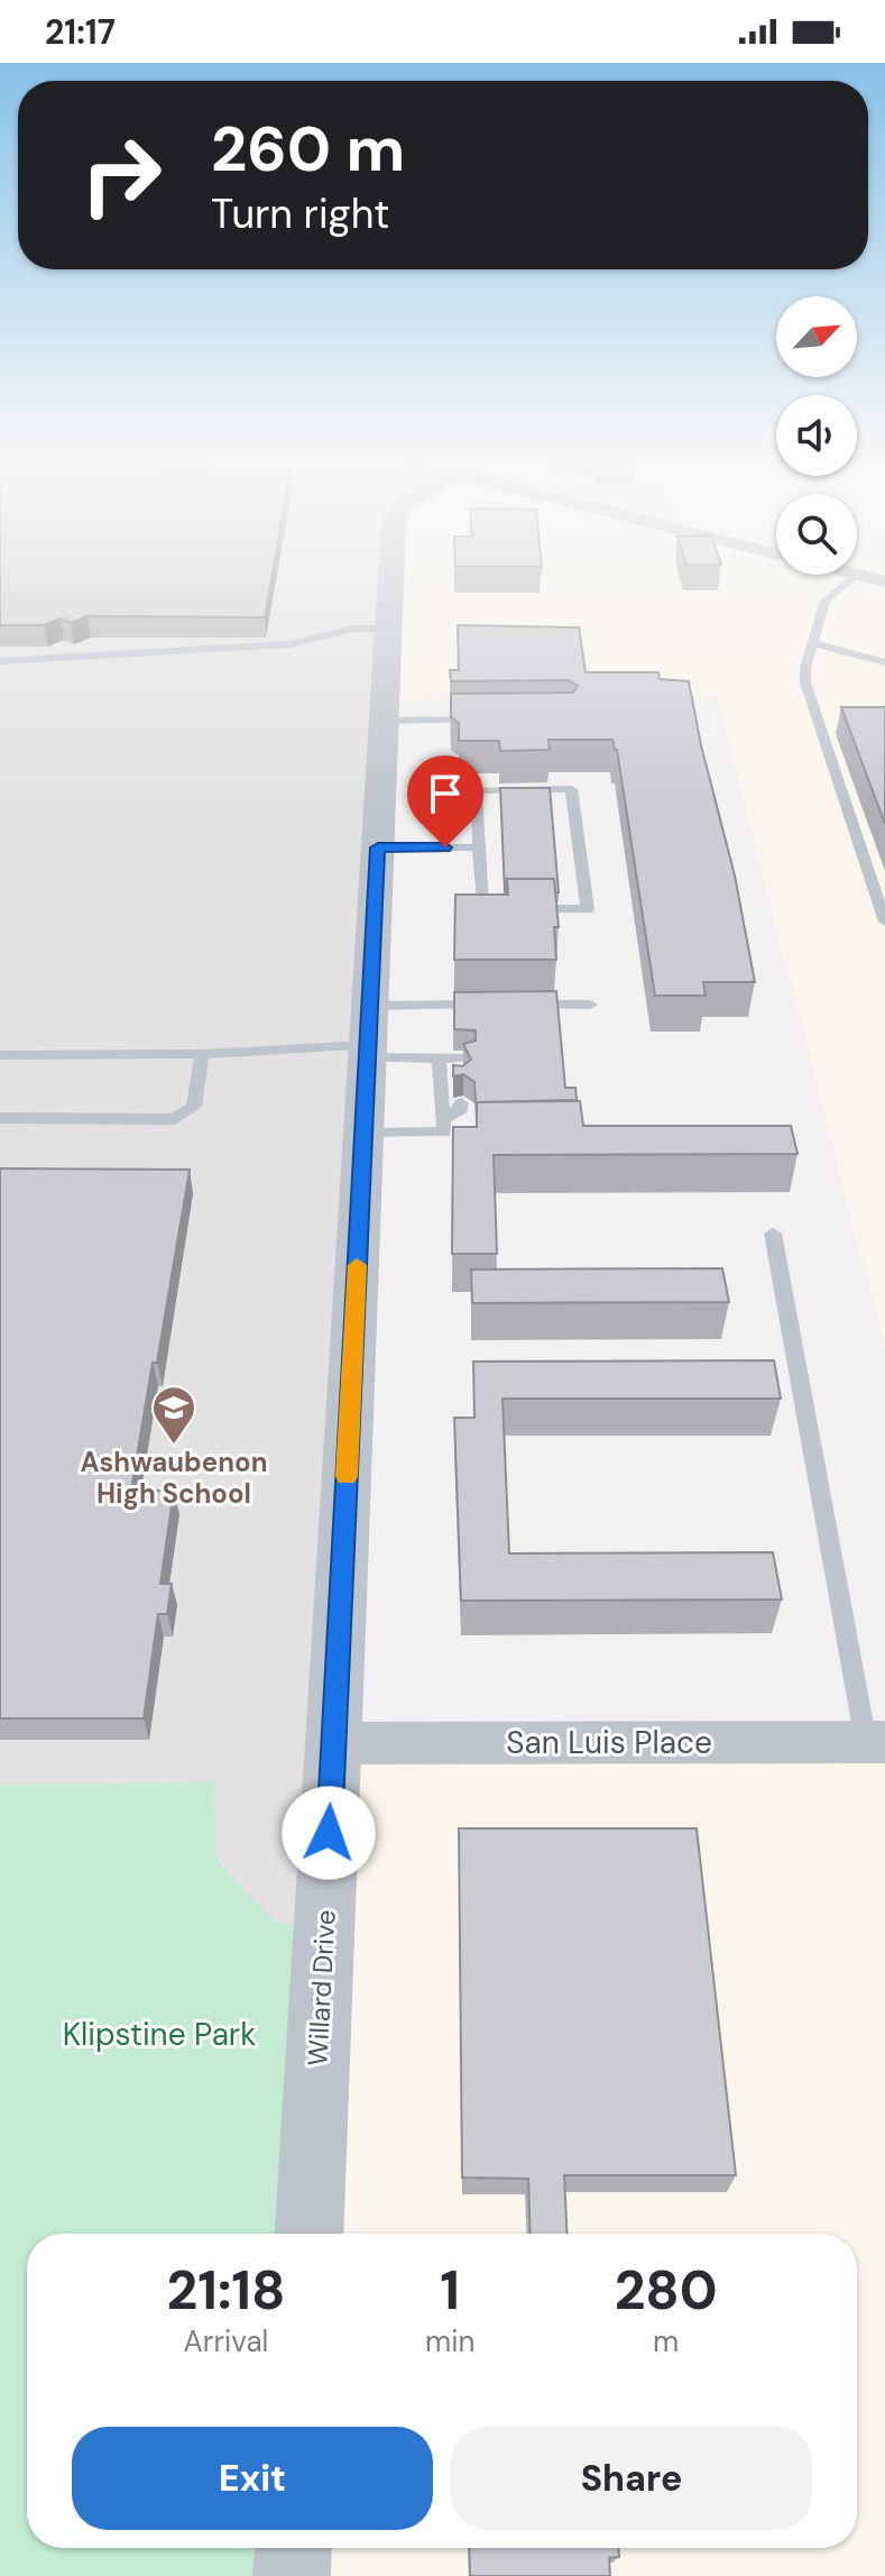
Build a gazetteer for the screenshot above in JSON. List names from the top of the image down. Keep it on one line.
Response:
{"streets":{"street":["San Luis Place","Willard Drive"]},"crossings":[["San Luis Place","Willard Drive"]],"parks":["Klipstine Park"],"places":{"school or university":["Ashwaubenon High School"]},"north":"top right","page":{"status":"21:17","turn":["260 m","Turn right"],"eta":["21:18","Arrival","1","min","280","m"],"buttons":["Exit","Share"]}}
